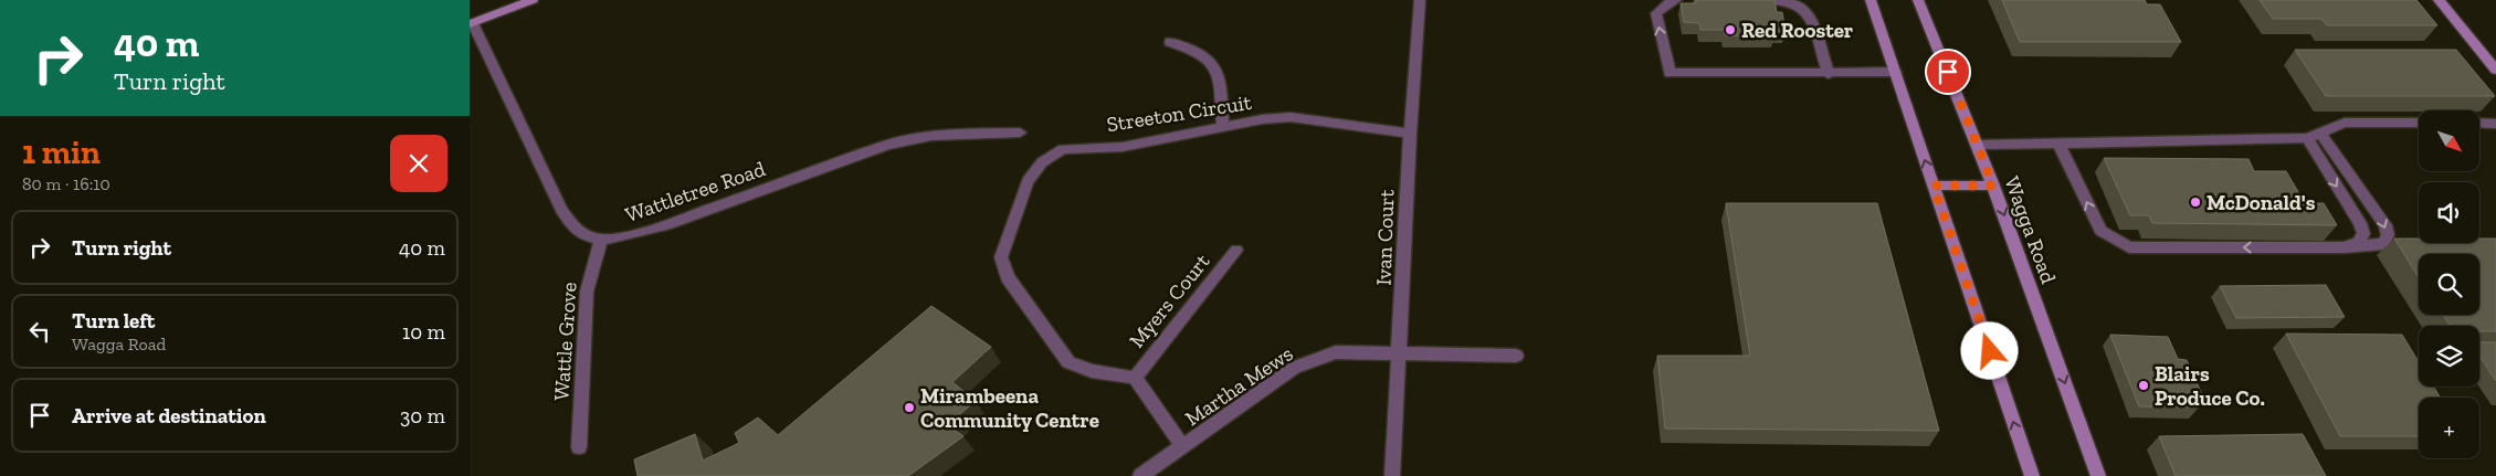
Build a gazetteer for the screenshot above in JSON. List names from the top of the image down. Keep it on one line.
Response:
{"streets":{"main road":["Wagga Road"],"street":["Streeton Circuit","Wattletree Road","Ivan Court","Myers Court","Wattle Grove","Martha Mews"]},"crossings":[["Streeton Circuit","Ivan Court"],["Streeton Circuit","Myers Court"],["Wattletree Road","Wattle Grove"],["Ivan Court","Martha Mews"]],"places":["Red Rooster","McDonald's","Blairs Produce Co.","Mirambeena Community Centre"],"north":"bottom right","page":{"turn":["40 m","Turn right"],"map_buttons":"+","heading":["1 min","80 m · 16:10"],"list":[{"name":"Turn right","value":"40 m"},{"name":"Turn left","note":"Wagga Road","value":"10 m"},{"name":"Arrive at destination","value":"30 m"}]}}
